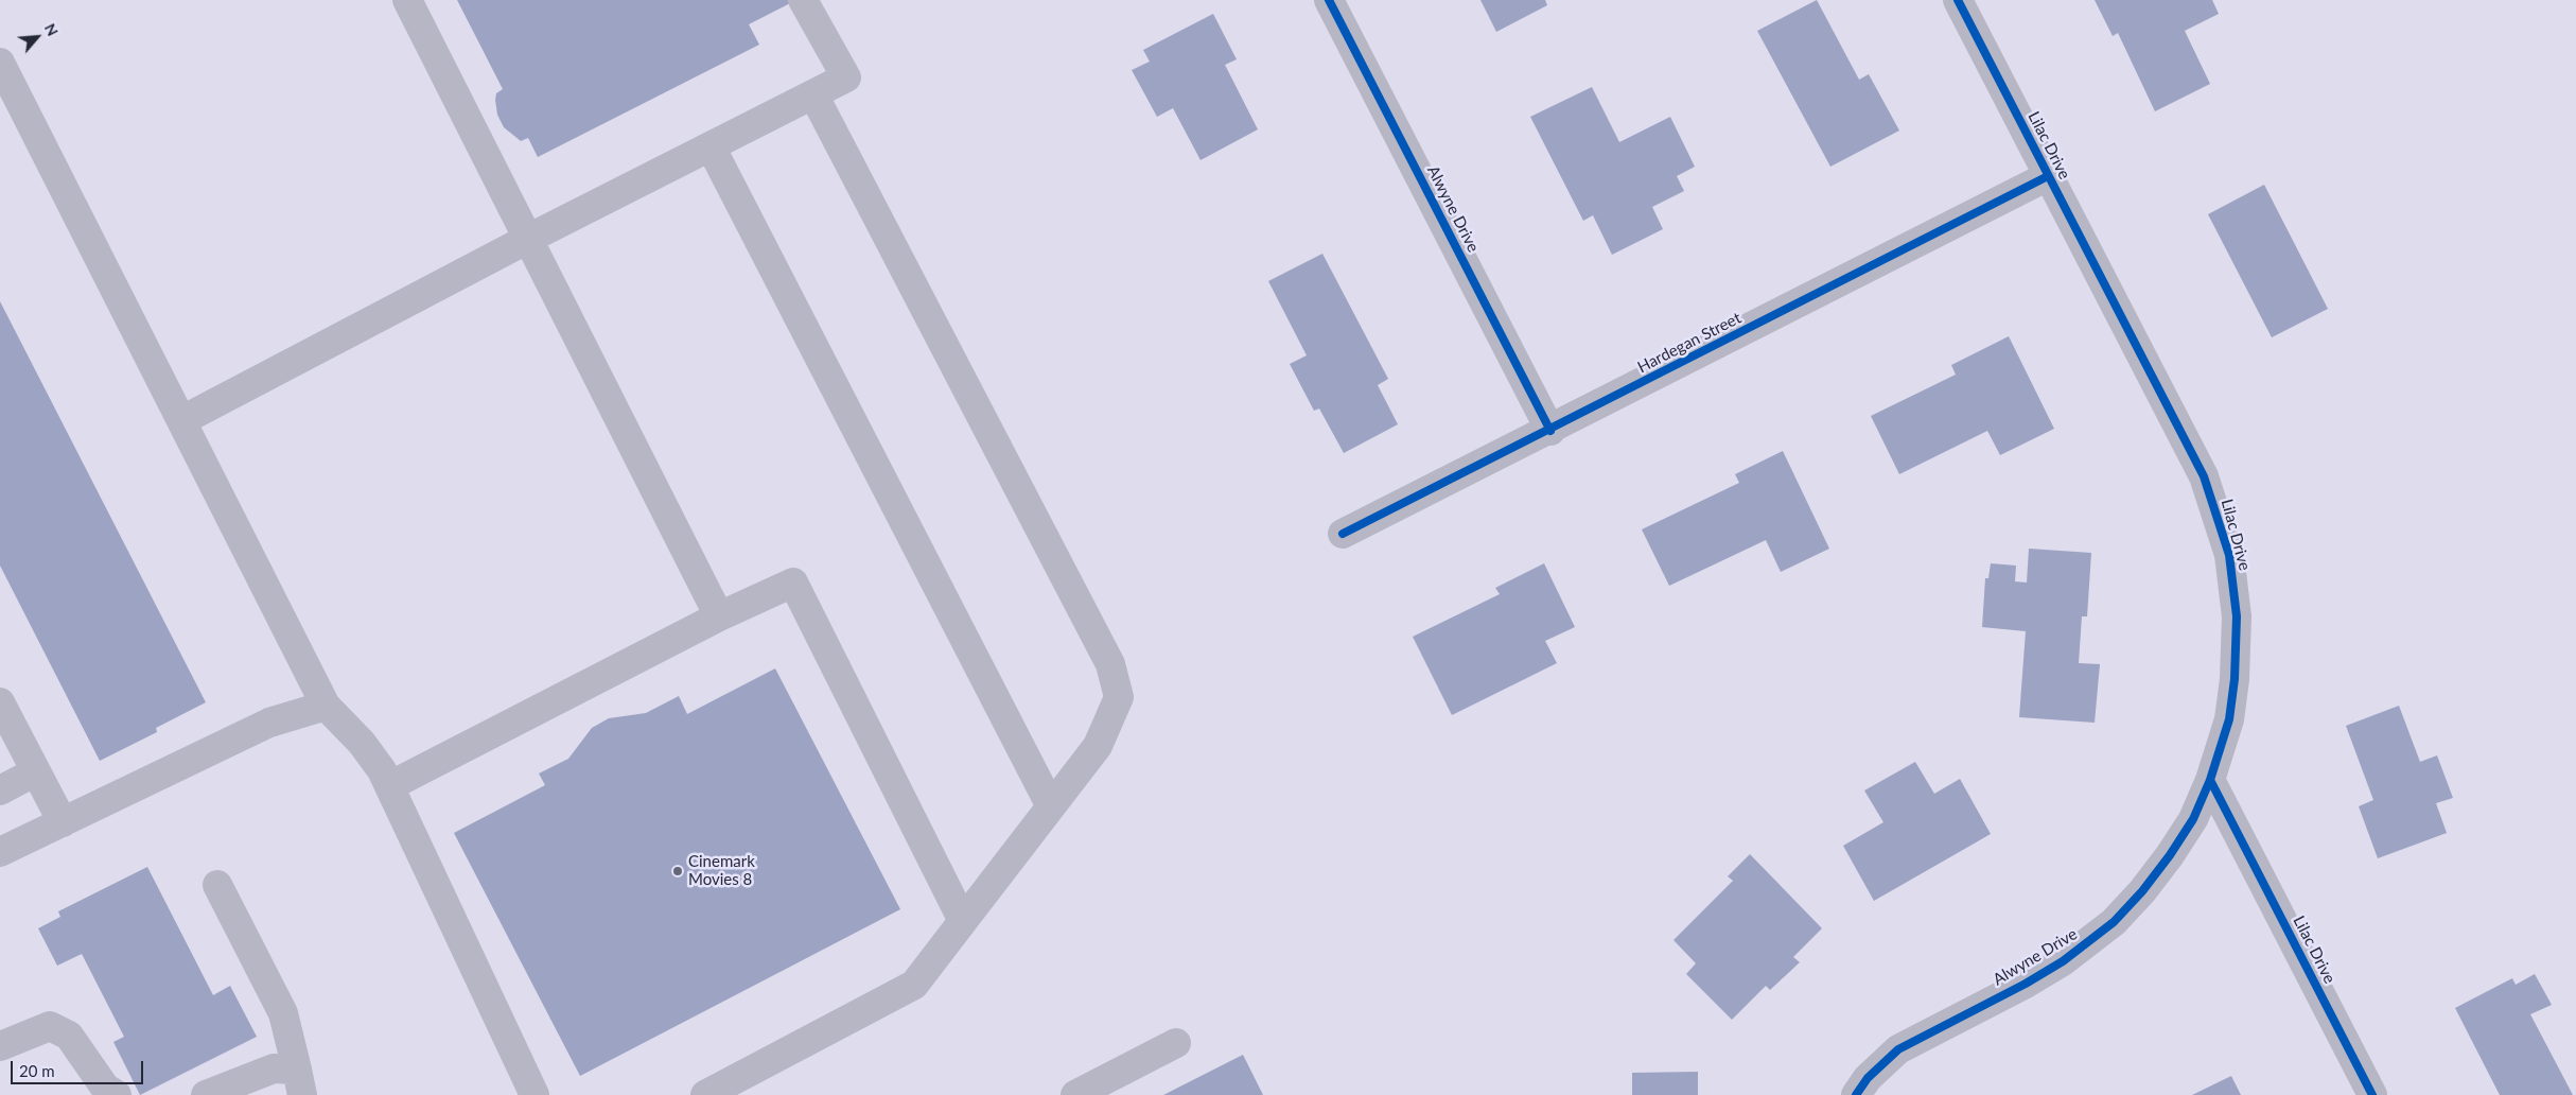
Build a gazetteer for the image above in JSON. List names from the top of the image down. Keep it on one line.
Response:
{"streets":{"street":["Lilac Drive","Alwyne Drive","Hardegan Street"]},"crossings":[["Lilac Drive","Alwyne Drive"],["Lilac Drive","Hardegan Street"],["Alwyne Drive","Hardegan Street"]],"places":["Cinemark Movies 8"],"scale_bar":"20 m","north":"top right"}
